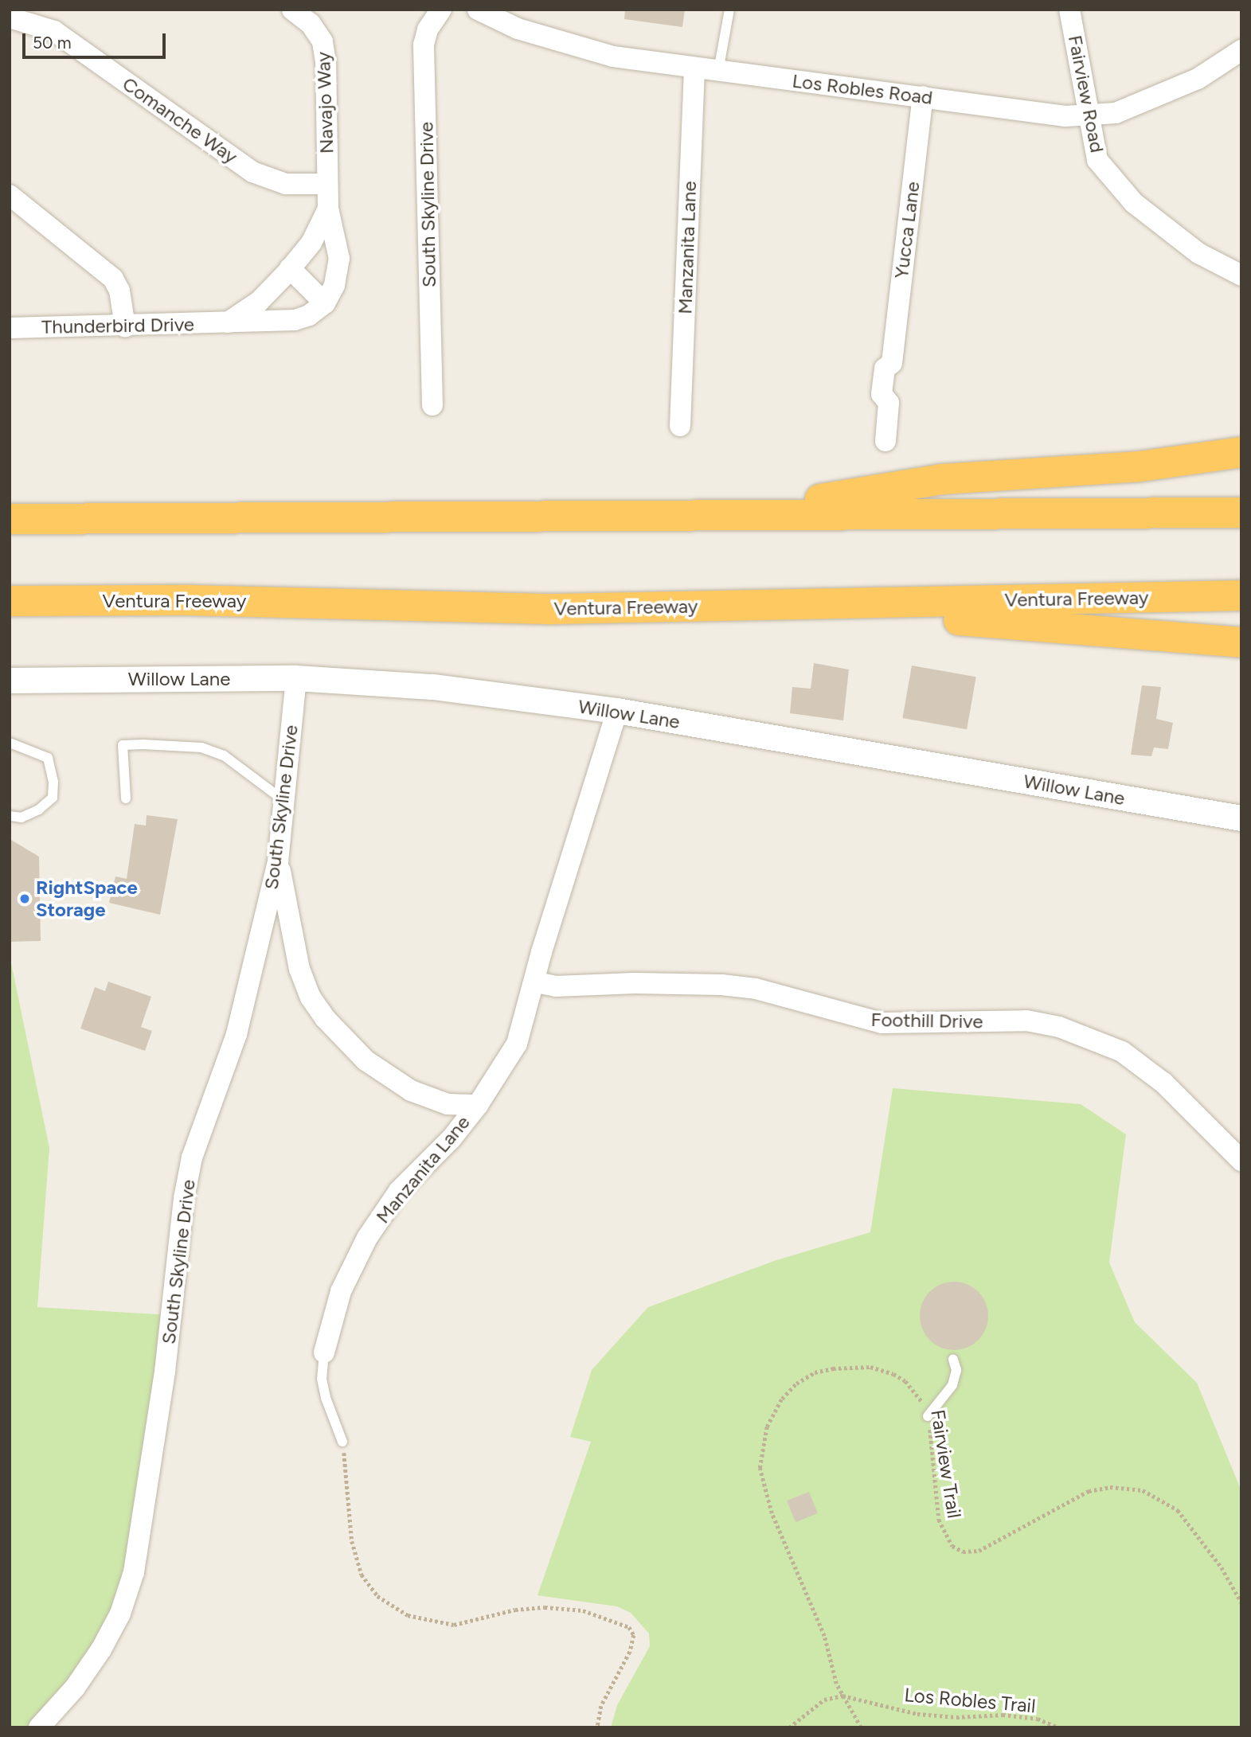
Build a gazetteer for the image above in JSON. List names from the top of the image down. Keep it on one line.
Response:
{"streets":{"highway":["Ventura Freeway"],"street":["Los Robles Road","Fairview Road","Navajo Way","Comanche Way","South Skyline Drive","Yucca Lane","Manzanita Lane","Thunderbird Drive","Willow Lane","Foothill Drive"],"path":["Fairview Trail","Los Robles Trail"]},"crossings":[["Los Robles Road","Fairview Road"],["Los Robles Road","Yucca Lane"],["Los Robles Road","Manzanita Lane"],["Navajo Way","Comanche Way"],["Navajo Way","Thunderbird Drive"],["South Skyline Drive","Willow Lane"],["Manzanita Lane","Willow Lane"],["Manzanita Lane","Foothill Drive"],["Fairview Trail","Los Robles Trail"]],"places":["RightSpace Storage"],"scale_bar":"50 m"}
